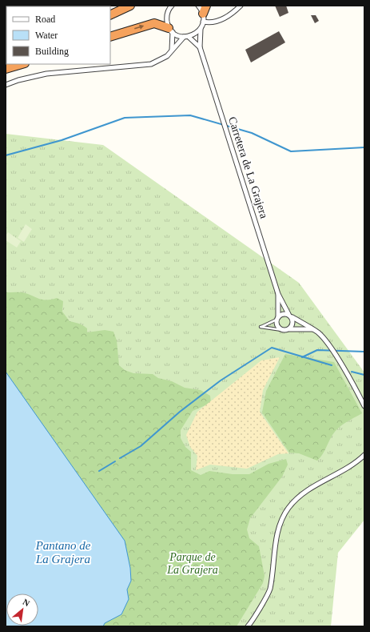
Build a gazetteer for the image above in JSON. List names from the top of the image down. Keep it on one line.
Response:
{"streets":{"street":["Carretera de La Grajera"]},"water":["Pantano de La Grajera"],"parks":["Parque de La Grajera"],"legend":["Road","Water","Building"],"north":"top right"}
